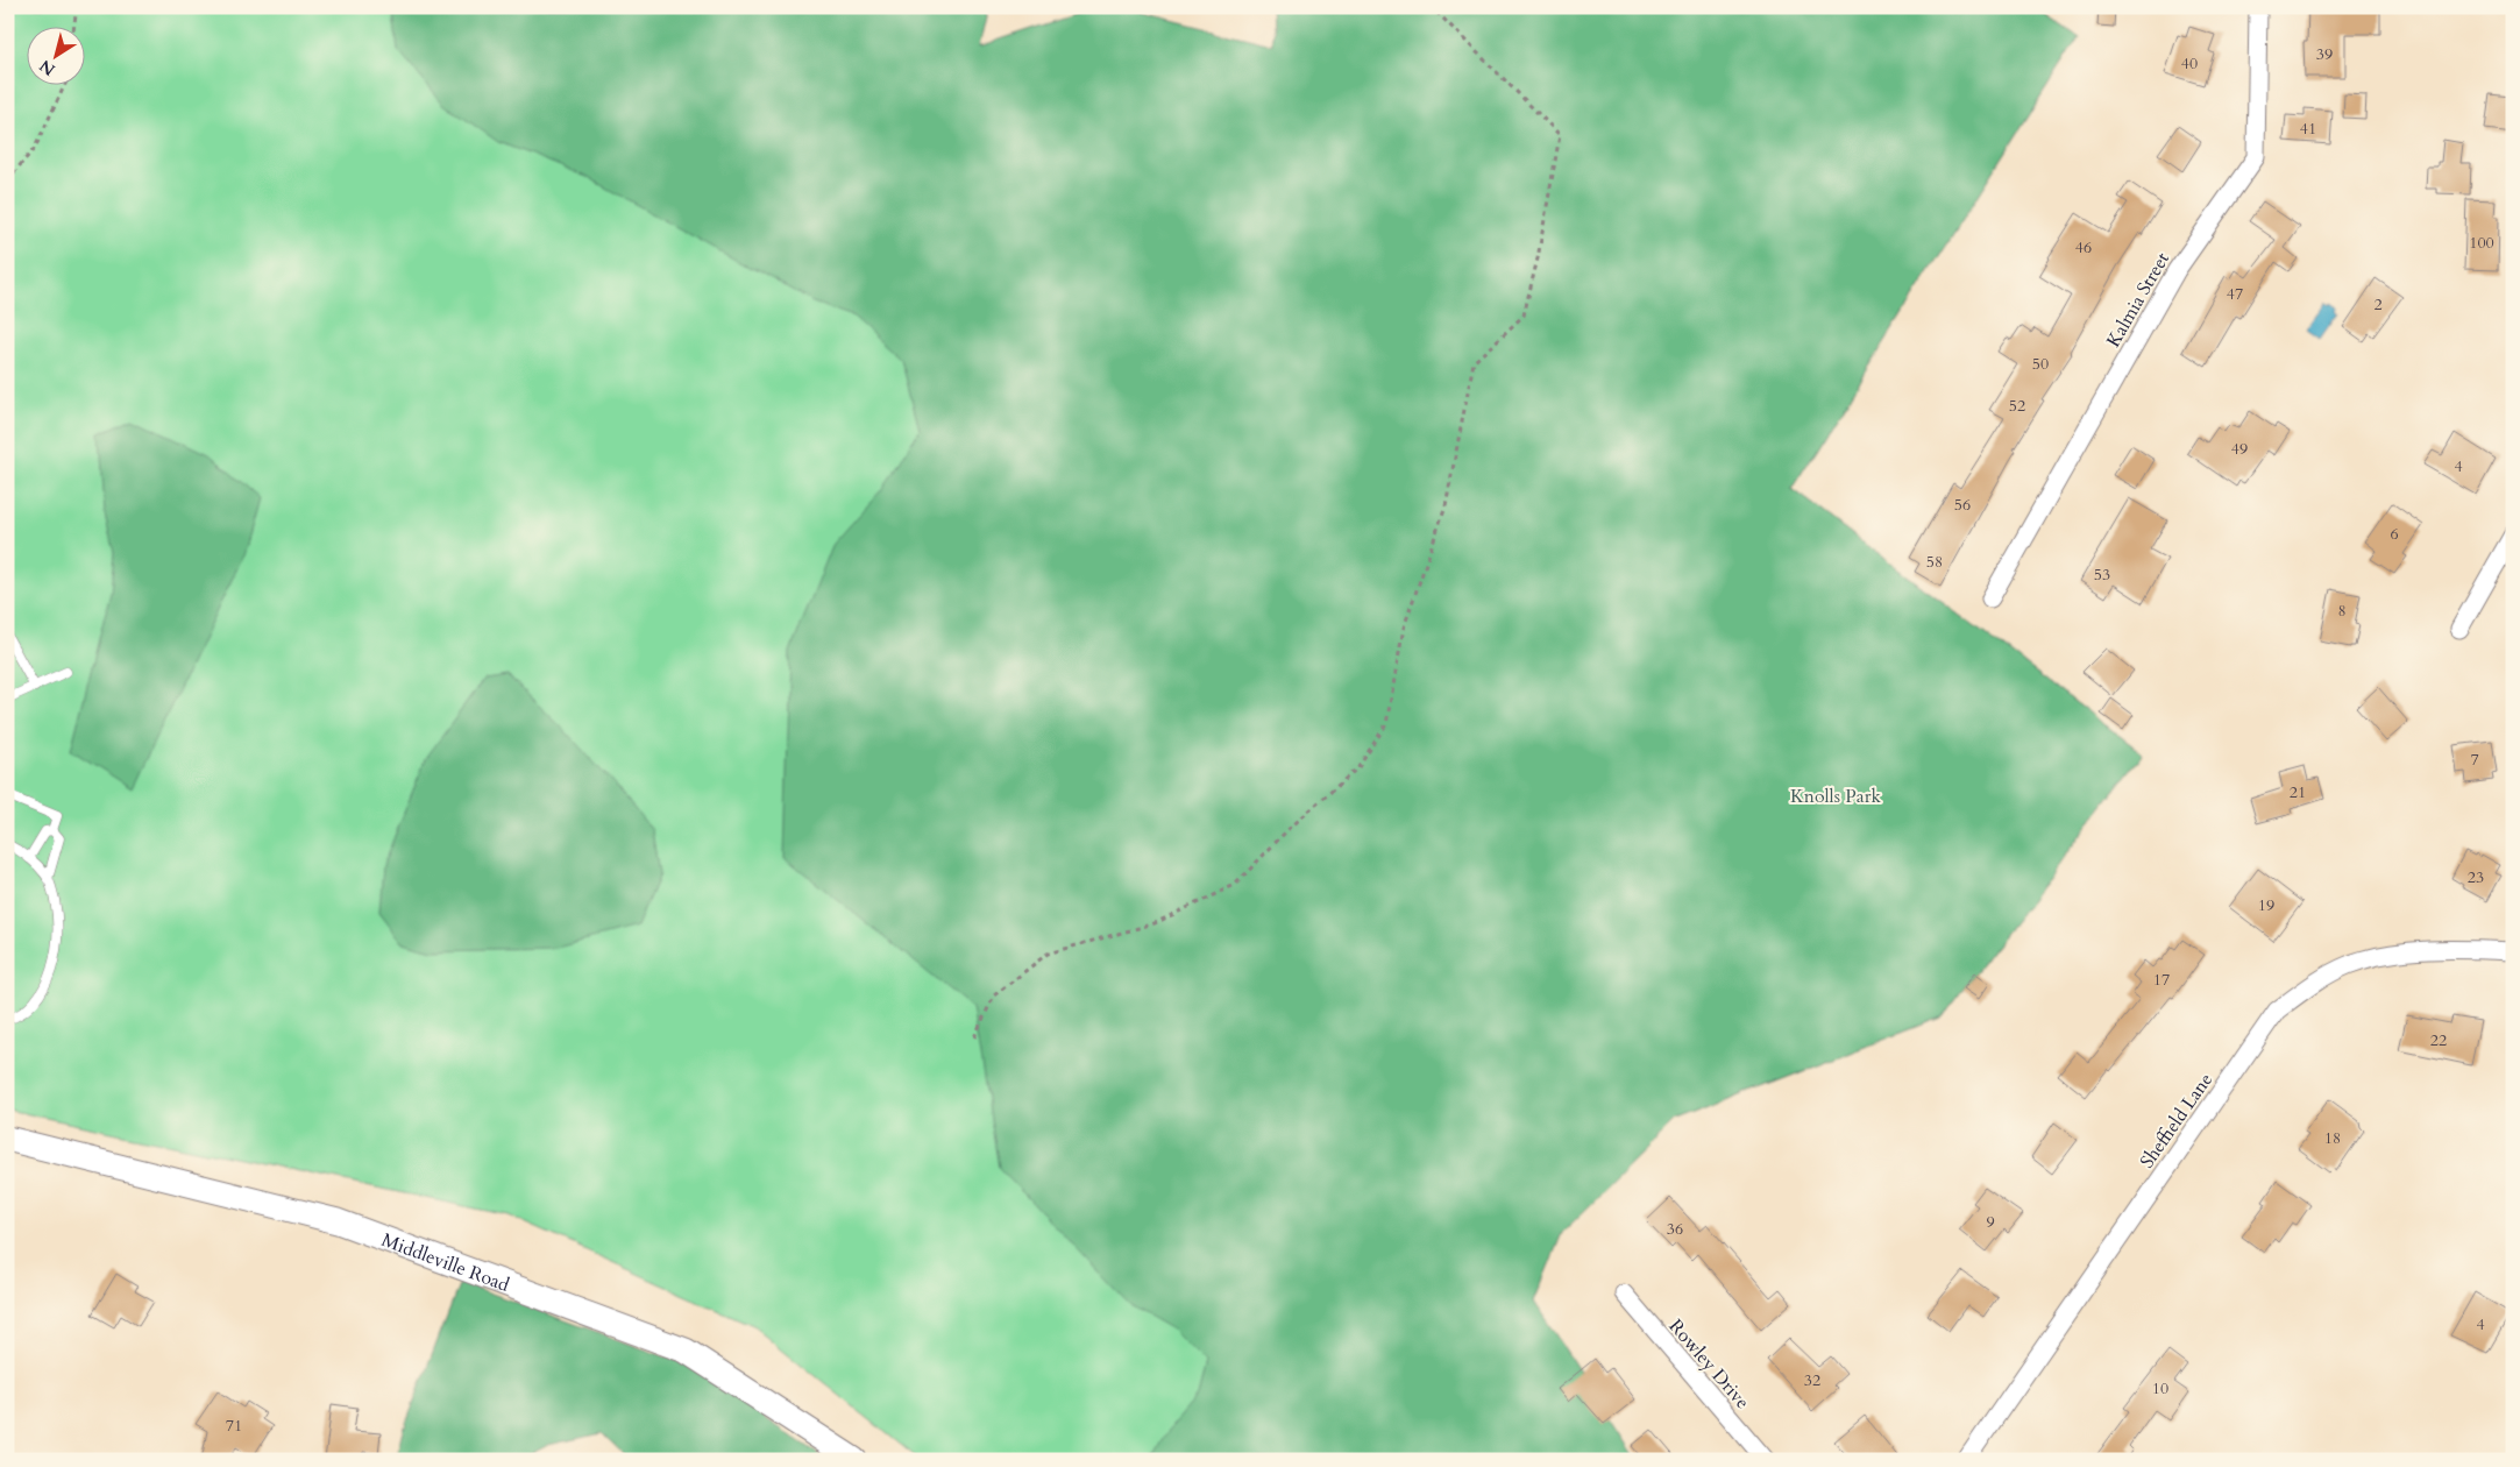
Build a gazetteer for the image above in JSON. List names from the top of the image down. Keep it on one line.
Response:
{"streets":{"street":["Kalmia Street","Sheffield Lane","Middleville Road","Rowley Drive"]},"parks":["Knolls Park"],"house_numbers":["39","40","41","100","46","47","2","50","52","49","4","56","6","58","53","8","7","21","23","19","17","22","18","9","36","4","32","10","71"],"north":"bottom left"}
